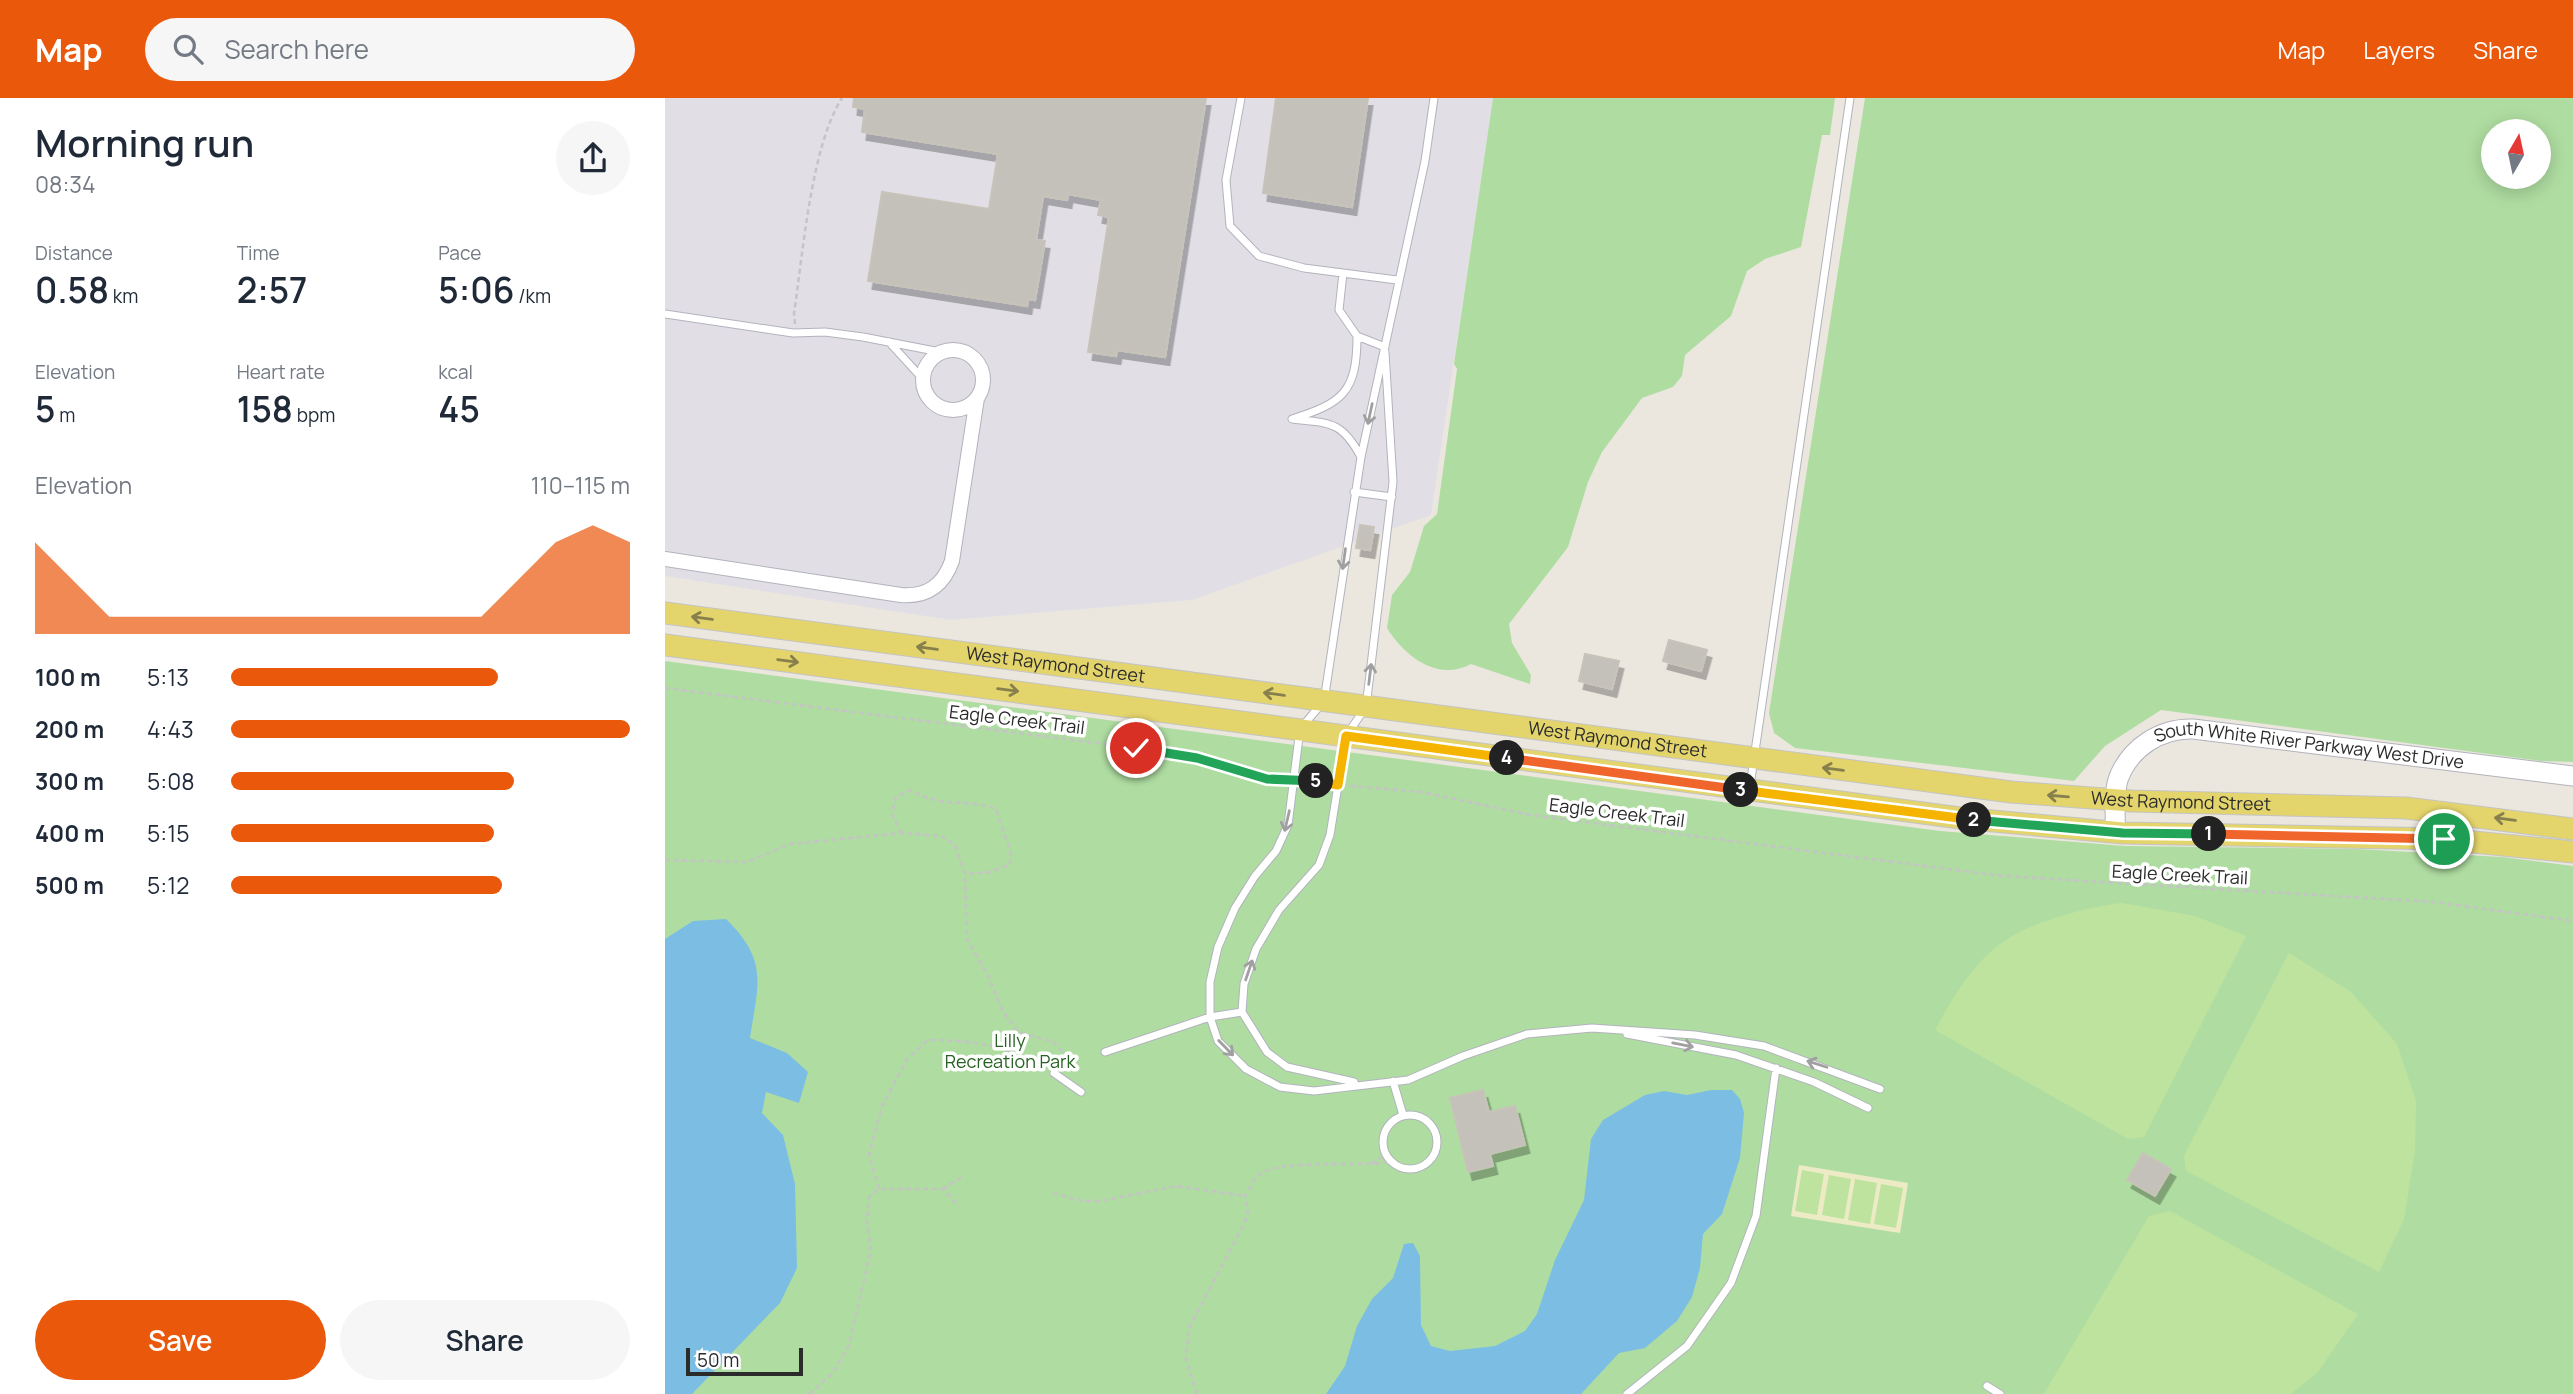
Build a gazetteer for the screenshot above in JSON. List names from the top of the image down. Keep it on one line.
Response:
{"streets":{"main road":["West Raymond Street"],"street":["South White River Parkway West Drive"],"path":["Eagle Creek Trail"]},"crossings":[["West Raymond Street","South White River Parkway West Drive"]],"parks":["Lilly Recreation Park"],"scale_bar":"50 m","north":"top","page":{"header":"Map","search":"Search here","nav":["Map","Layers","Share"],"heading":["Morning run","08:34"],"stats":[["Distance","0.58 km"],["Time","2:57"],["Pace","5:06 /km"],["Elevation","5 m"],["Heart rate","158 bpm"],["kcal","45"]],"chart":["Elevation","110–115 m"],"list":[{"name":"100 m","note":"5:13"},{"name":"200 m","note":"4:43"},{"name":"300 m","note":"5:08"},{"name":"400 m","note":"5:15"},{"name":"500 m","note":"5:12"}],"pins":["4","5","3","2","1"],"buttons":["Save","Share"],"scale":"50 m"}}
